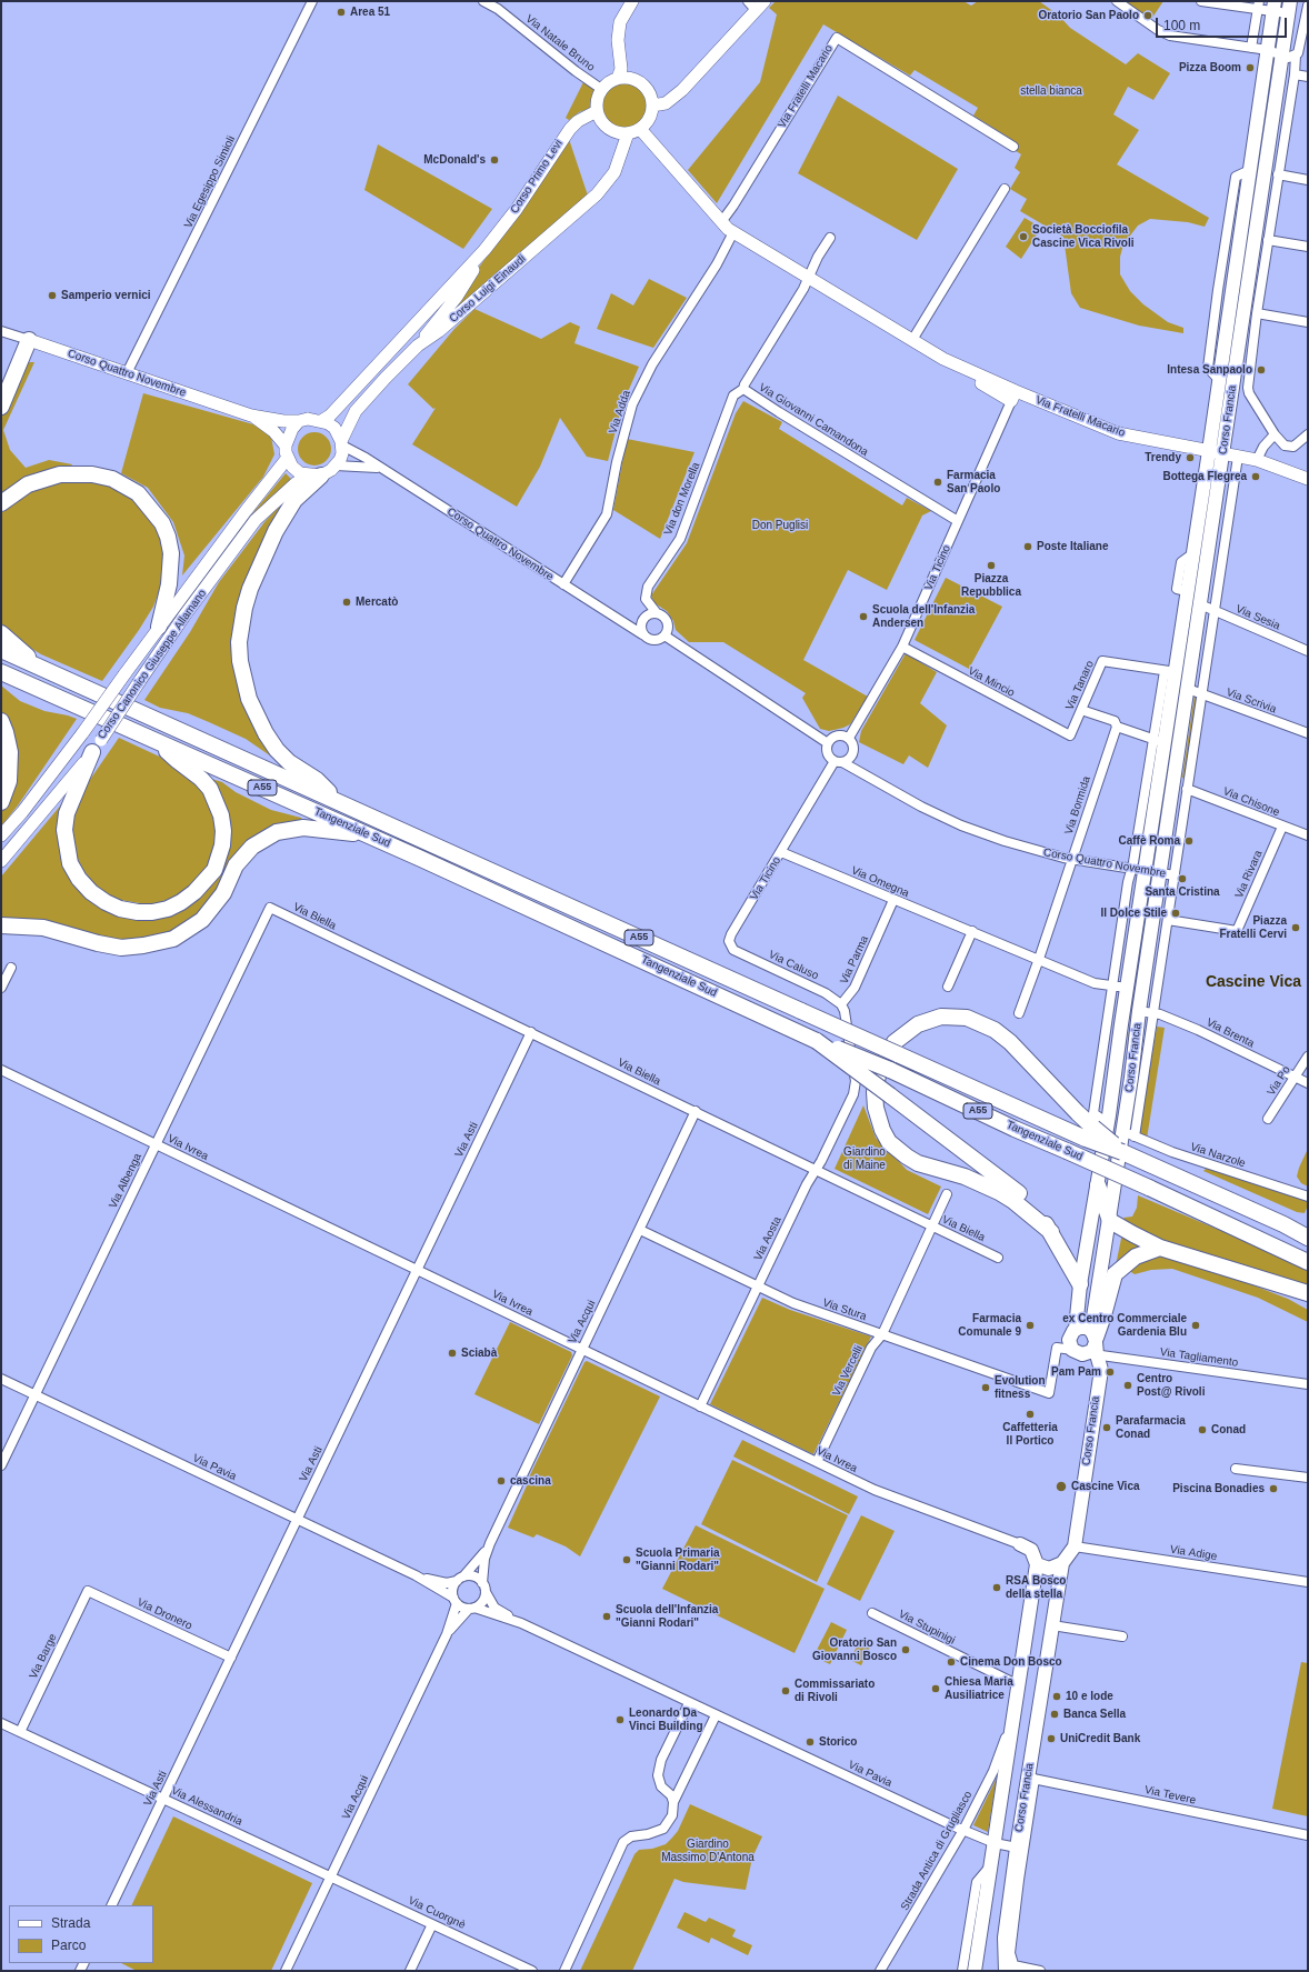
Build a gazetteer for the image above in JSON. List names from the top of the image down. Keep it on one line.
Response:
{"streets":{"highway":["A55","Tangenziale Sud"],"main road":["Via Fratelli Macario","Corso Primo Levi","Corso Luigi Einaudi","Corso Quattro Novembre","Corso Francia","Corso Canonico Giuseppe Allamano"],"street":["Via Natale Bruno","Via Egesippo Simioli","Via Adda","Via Giovanni Camandona","Via don Morella","Via Ticino","Via Sesia","Via Mincio","Via Tanaro","Via Scrivia","Via Chisone","Via Bormida","Via Rivara","Via Omegna","Via Biella","Via Parma","Via Caluso","Via Brenta","Via Po","Via Asti","Via Ivrea","Via Narzole","Via Albenga","Via Aosta","Via Stura","Via Acqui","Via Tagliamento","Via Vercelli","Via Pavia","Via Adige","Via Dronero","Via Stupinigi","Via Barge","Via Tevere","Via Alessandria","Strada Antica di Grugliasco","Via Cuorgnè"]},"crossings":[["Via Natale Bruno","Via Fratelli Macario"],["Via Natale Bruno","Corso Primo Levi"],["Via Natale Bruno","Corso Luigi Einaudi"],["Via Fratelli Macario","Corso Primo Levi"],["Via Fratelli Macario","Corso Luigi Einaudi"],["Via Fratelli Macario","Via Adda"],["Via Fratelli Macario","Via Giovanni Camandona"],["Via Fratelli Macario","Corso Francia"],["Via Fratelli Macario","Via Ticino"],["Corso Primo Levi","Corso Luigi Einaudi"],["Corso Primo Levi","Corso Quattro Novembre"],["Corso Primo Levi","Corso Canonico Giuseppe Allamano"],["Via Egesippo Simioli","Corso Quattro Novembre"],["Corso Luigi Einaudi","Corso Quattro Novembre"],["Corso Luigi Einaudi","Corso Canonico Giuseppe Allamano"],["Corso Quattro Novembre","Via Adda"],["Corso Quattro Novembre","Corso Francia"],["Corso Quattro Novembre","Via don Morella"],["Corso Quattro Novembre","Via Ticino"],["Corso Quattro Novembre","Corso Canonico Giuseppe Allamano"],["Corso Quattro Novembre","Via Bormida"],["Via Giovanni Camandona","Via don Morella"],["Via Giovanni Camandona","Via Ticino"],["Corso Francia","Via Sesia"],["Corso Francia","Via Tanaro"],["Corso Francia","Via Scrivia"],["Corso Francia","Via Chisone"],["Corso Francia","Via Rivara"],["Corso Francia","Via Omegna"],["Corso Francia","Via Brenta"],["Corso Francia","Via Narzole"],["Corso Francia","Via Stura"],["Corso Francia","Via Tagliamento"],["Corso Francia","Via Pavia"],["Corso Francia","Via Adige"],["Corso Francia","Via Tevere"],["Via Ticino","Via Mincio"],["Via Ticino","Via Omegna"],["Via Ticino","Via Caluso"],["Via Mincio","Via Tanaro"],["Via Chisone","Via Rivara"],["Via Bormida","Via Omegna"],["Via Omegna","Via Parma"],["Via Biella","Via Asti"],["Via Biella","Via Albenga"],["Via Biella","Via Aosta"],["Via Biella","Via Acqui"],["Via Biella","Via Vercelli"],["Via Parma","Via Caluso"],["Via Parma","Via Aosta"],["Via Caluso","Via Aosta"],["Via Brenta","Via Po"],["Via Asti","Via Ivrea"],["Via Asti","Via Pavia"],["Via Asti","Via Dronero"],["Via Asti","Via Alessandria"],["Via Ivrea","Via Albenga"],["Via Ivrea","Via Aosta"],["Via Ivrea","Via Acqui"],["Via Ivrea","Via Vercelli"],["Via Albenga","Via Pavia"],["Via Aosta","Via Stura"],["Via Stura","Via Acqui"],["Via Stura","Via Tagliamento"],["Via Stura","Via Vercelli"],["Via Acqui","Via Pavia"],["Via Acqui","Via Alessandria"],["Via Acqui","Via Cuorgnè"],["Via Pavia","Strada Antica di Grugliasco"],["Via Dronero","Via Barge"],["Via Barge","Via Alessandria"],["Via Alessandria","Via Cuorgnè"]],"districts":["Cascine Vica"],"parks":["stella bianca","Don Puglisi","Giardino di Maine","Giardino Massimo D'Antona"],"places":["Area 51","Oratorio San Paolo","Pizza Boom","McDonald's","Società Bocciofila Cascine Vica Rivoli","Samperio vernici","Intesa Sanpaolo","Trendy","Bottega Flegrea","Farmacia San Paolo","Poste Italiane","Piazza Repubblica","Mercatò","Scuola dell'Infanzia Andersen","Caffè Roma","Santa Cristina","Il Dolce Stile","Piazza Fratelli Cervi","Farmacia Comunale 9","ex Centro Commerciale Gardenia Blu","Sciabà","Pam Pam","Centro Post@ Rivoli","Evolution fitness","Caffetteria Il Portico","Parafarmacia Conad","Conad","cascina","Cascine Vica","Piscina Bonadies","Scuola Primaria \"Gianni Rodari\"","RSA Bosco della stella","Scuola dell'Infanzia \"Gianni Rodari\"","Oratorio San Giovanni Bosco","Cinema Don Bosco","Chiesa Maria Ausiliatrice","Commissariato di Rivoli","10 e lode","Banca Sella","Leonardo Da Vinci Building","UniCredit Bank","Storico"],"legend":["Strada","Parco"],"scale_bar":"100 m"}
